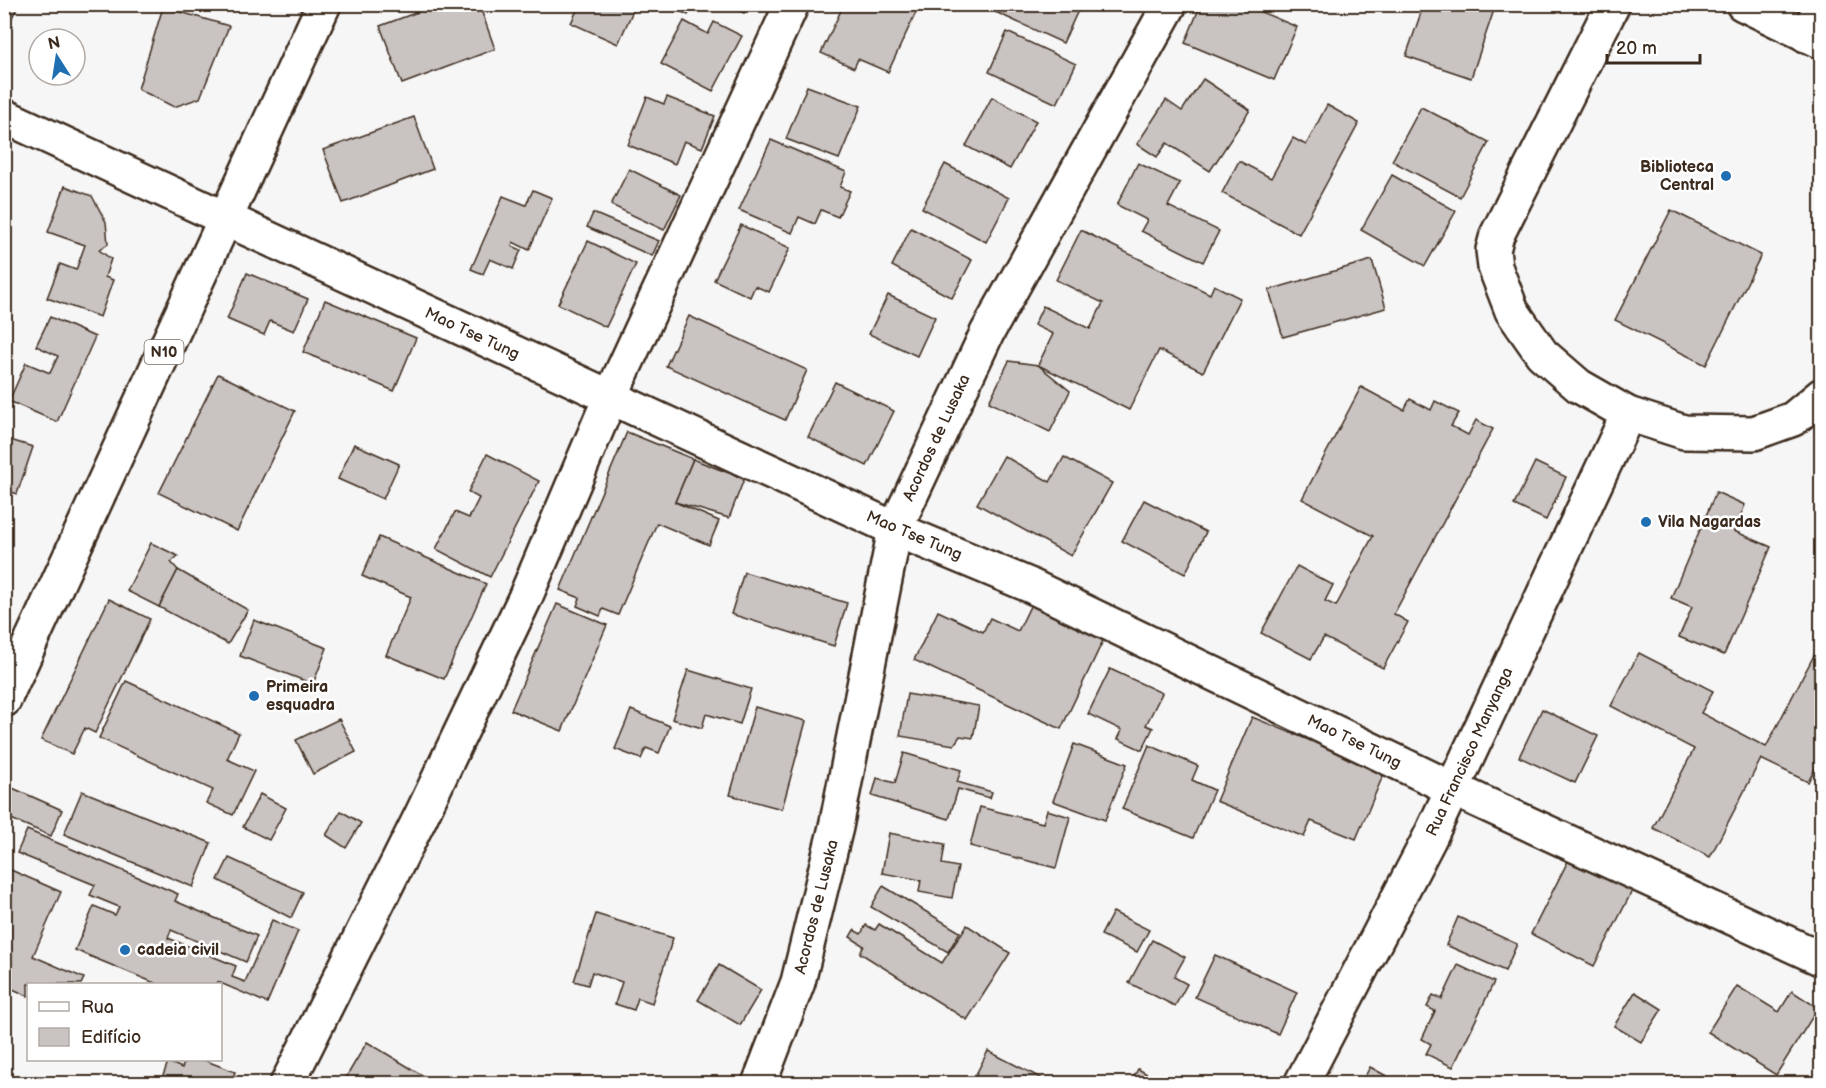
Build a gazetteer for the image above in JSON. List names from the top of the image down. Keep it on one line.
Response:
{"streets":{"street":["Mao Tse Tung","N10","Acordos de Lusaka","Rua Francisco Manyanga"]},"crossings":[["Mao Tse Tung","N10"],["Mao Tse Tung","Acordos de Lusaka"],["Mao Tse Tung","Rua Francisco Manyanga"]],"places":["Biblioteca Central","Vila Nagardas","Primeira esquadra","cadeia civil"],"legend":["Rua","Edifício"],"scale_bar":"20 m","north":"top"}
